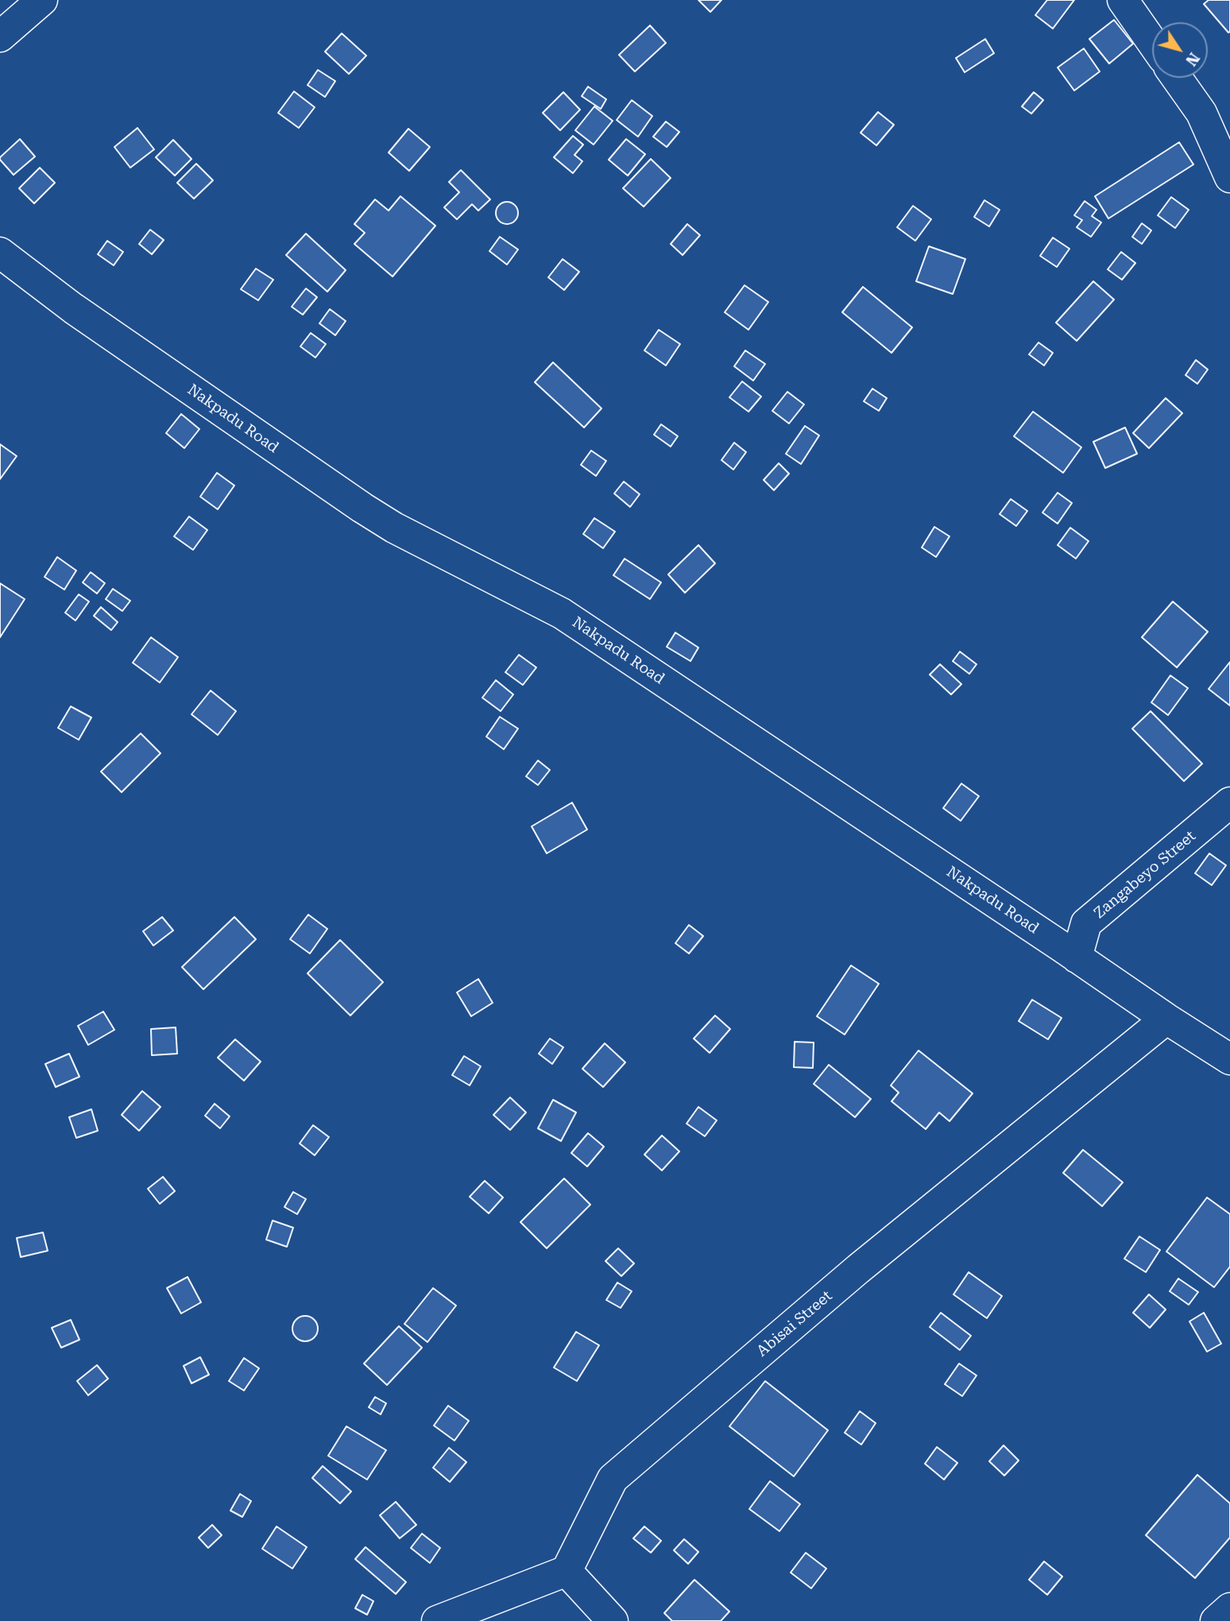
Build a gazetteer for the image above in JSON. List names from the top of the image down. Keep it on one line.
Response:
{"streets":{"street":["Nakpadu Road","Zangabeyo Street","Abisai Street"]},"crossings":[["Nakpadu Road","Zangabeyo Street"],["Nakpadu Road","Abisai Street"]],"north":"bottom right"}
